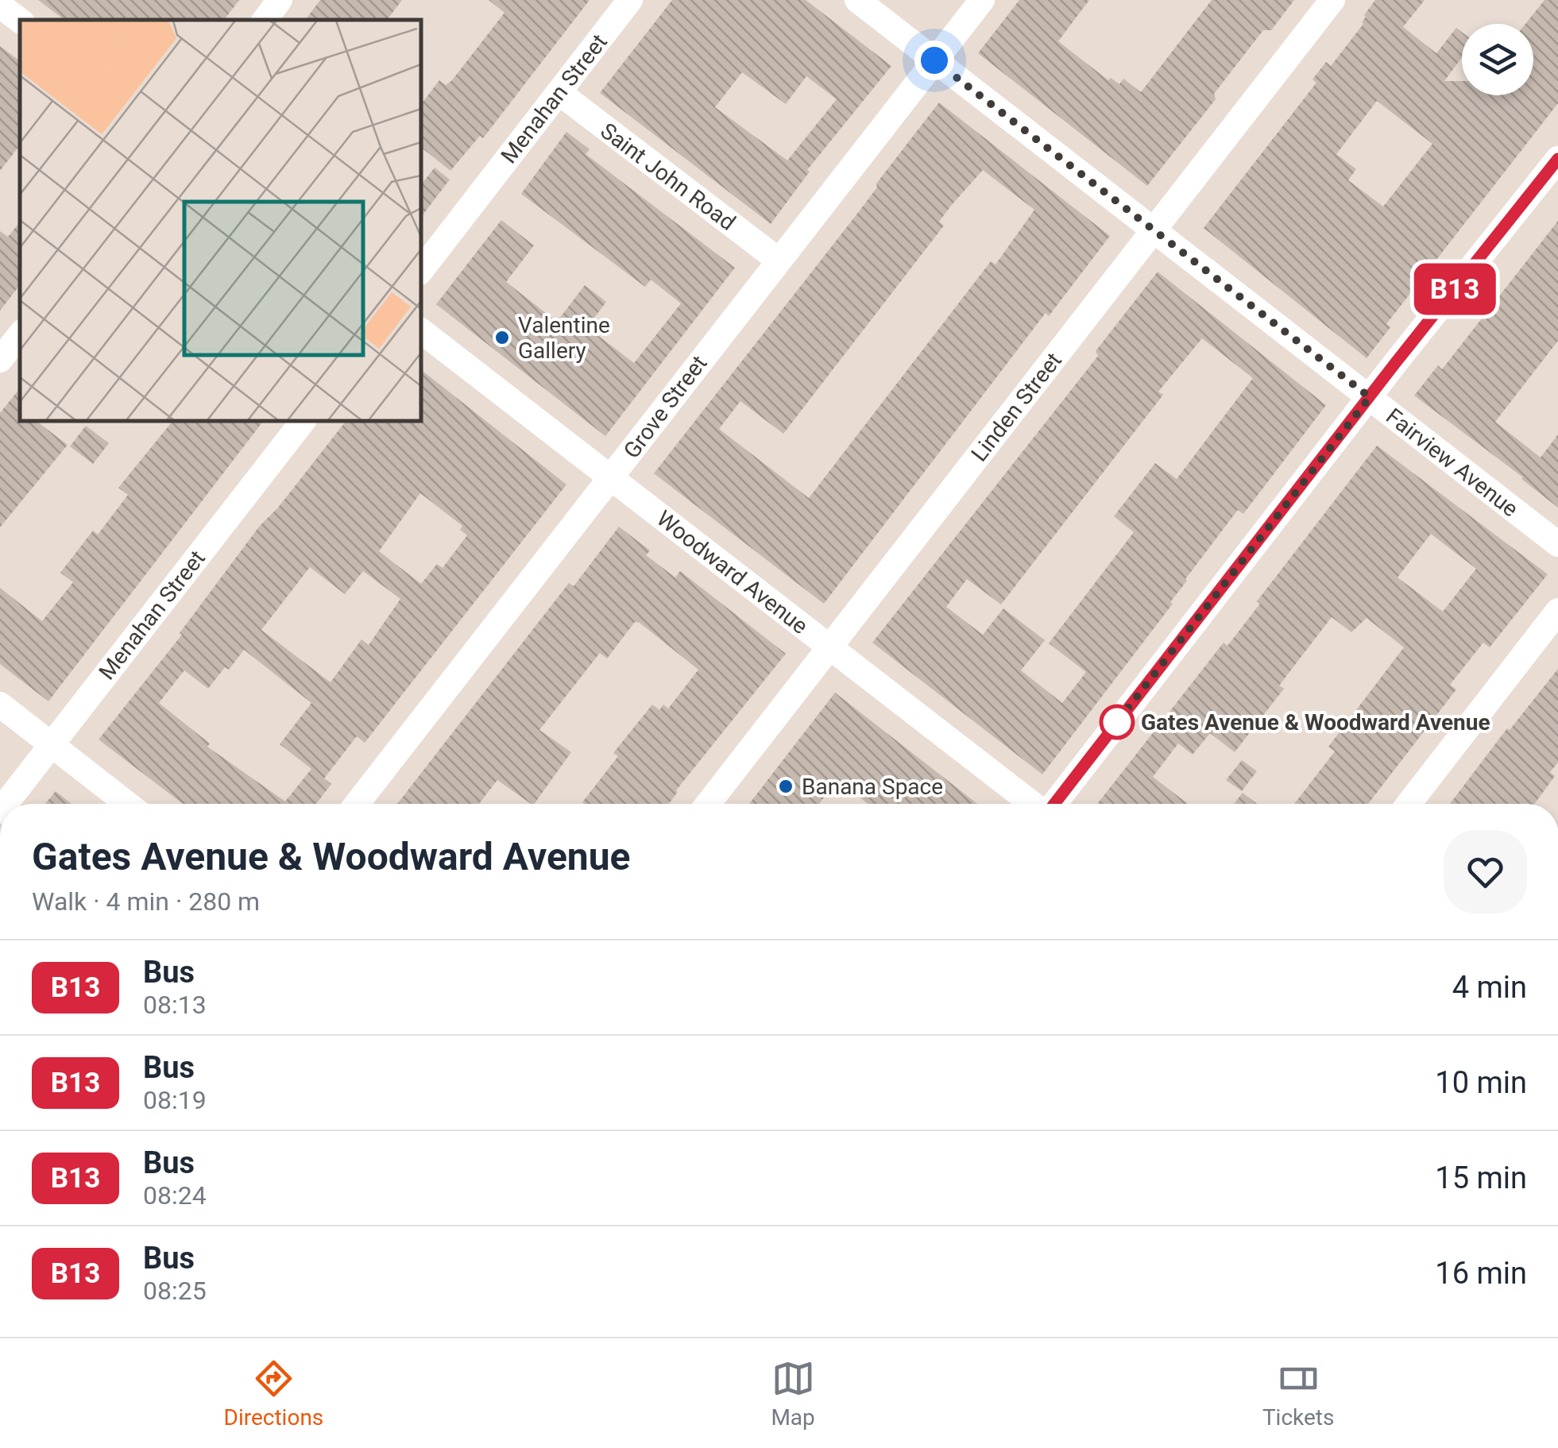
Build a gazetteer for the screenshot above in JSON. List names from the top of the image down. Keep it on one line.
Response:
{"streets":{"street":["Menahan Street","Saint John Road","Grove Street","Linden Street","Fairview Avenue","Woodward Avenue"]},"crossings":[["Menahan Street","Saint John Road"],["Saint John Road","Grove Street"],["Grove Street","Fairview Avenue"],["Grove Street","Woodward Avenue"],["Linden Street","Fairview Avenue"],["Linden Street","Woodward Avenue"]],"places":["Valentine Gallery","Gates Avenue & Woodward Avenue","Banana Space"],"lines":["bus line B13"],"page":{"on_map":"B13","heading":["Gates Avenue & Woodward Avenue","Walk · 4 min · 280 m"],"list":[{"mark":"B13","name":"Bus","note":"08:13","value":"4 min"},{"mark":"B13","name":"Bus","note":"08:19","value":"10 min"},{"mark":"B13","name":"Bus","note":"08:24","value":"15 min"},{"mark":"B13","name":"Bus","note":"08:25","value":"16 min"}],"tabs":["Directions","Map","Tickets"]}}
